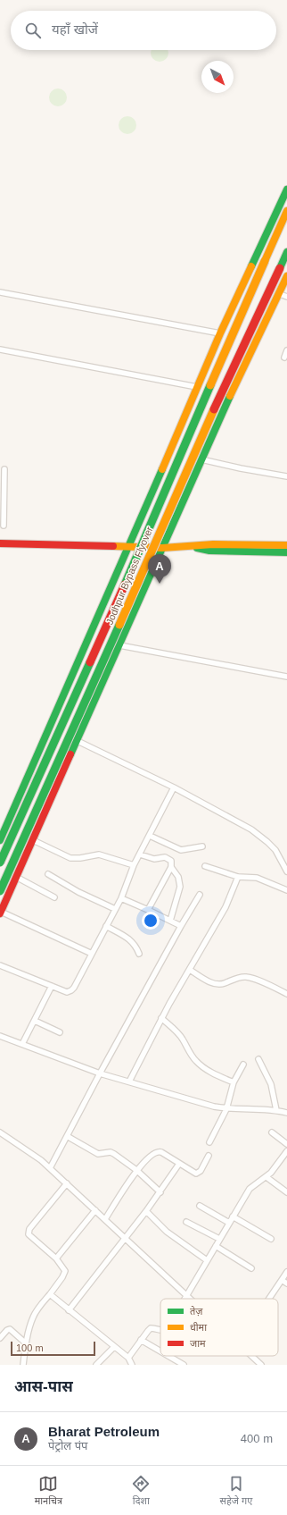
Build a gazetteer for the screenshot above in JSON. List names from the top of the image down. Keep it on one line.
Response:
{"streets":{"main road":["Jodhpur Bypass Flyover"]},"legend":["तेज़","धीमा","जाम"],"scale_bar":"100 m","north":"bottom right","page":{"search":"यहाँ खोजें","pins":"A","scale":"100 m","heading":"आस-पास","list":[{"mark":"A","name":"Bharat Petroleum","note":"पेट्रोल पंप","value":"400 m"}],"nav":["मानचित्र","दिशा","सहेजे गए"]}}
